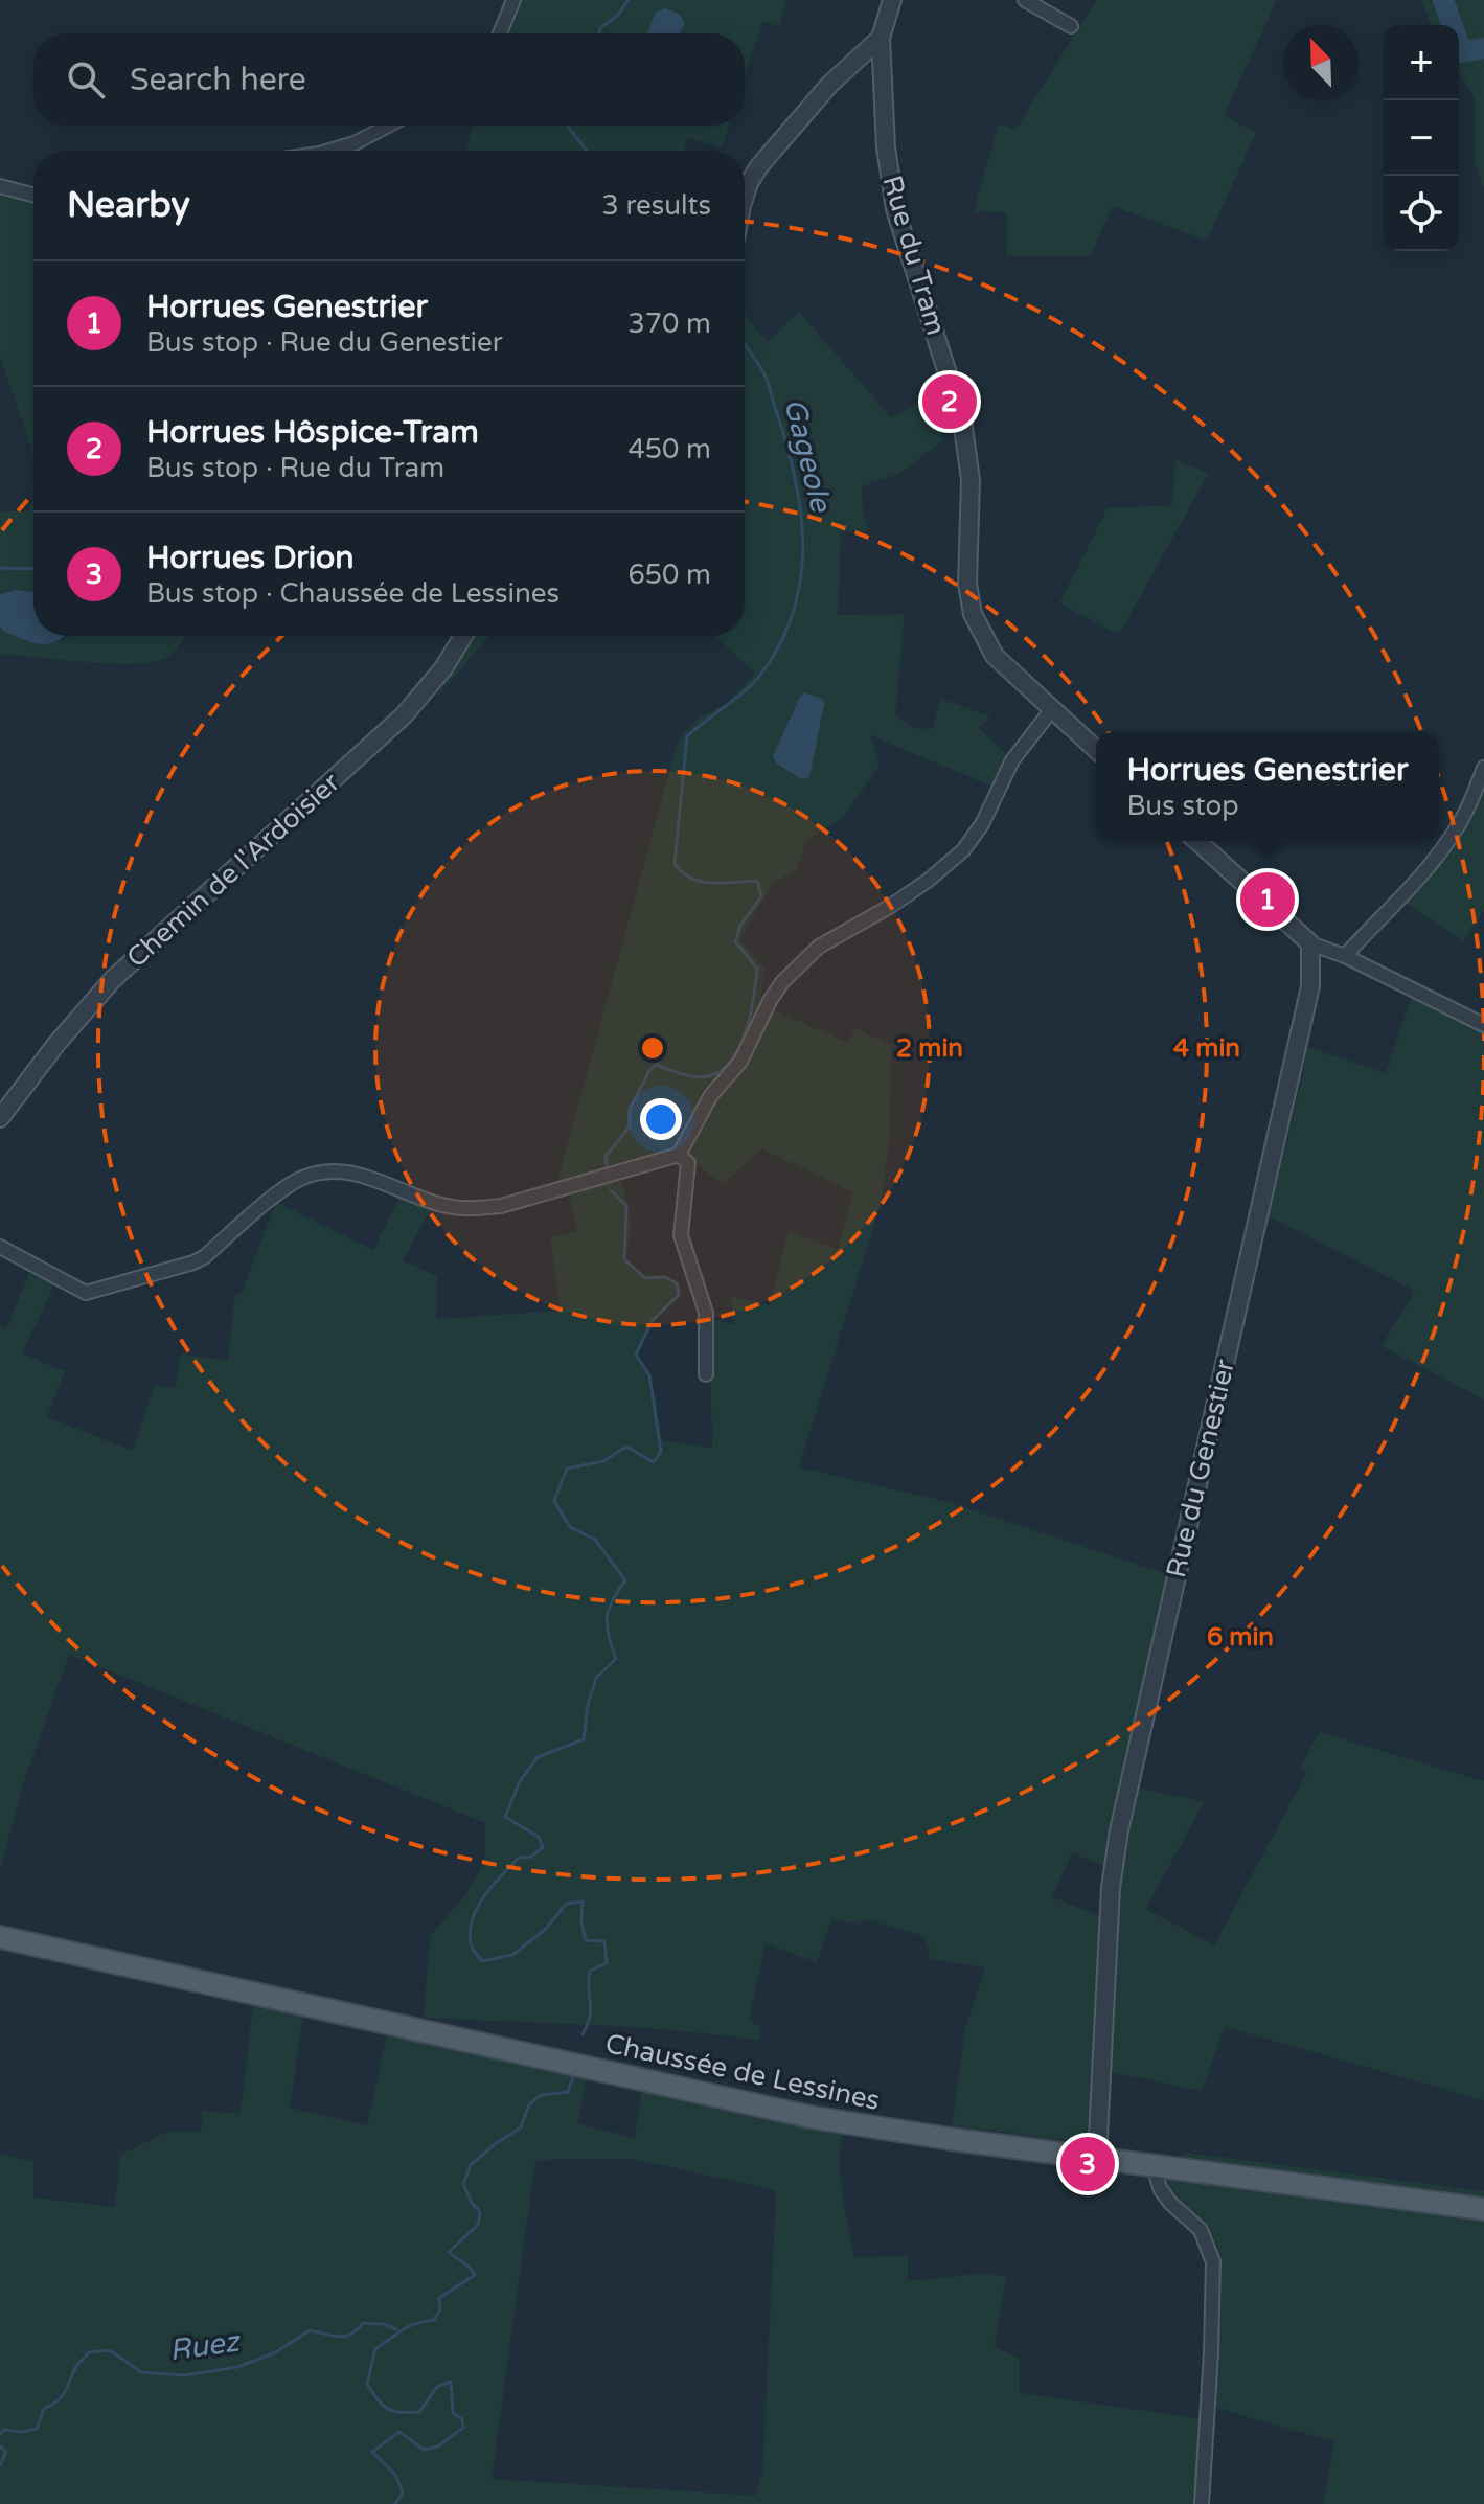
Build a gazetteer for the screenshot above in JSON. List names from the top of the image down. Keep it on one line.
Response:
{"streets":{"main road":["Chaussée de Lessines"],"street":["Rue du Tram","Chemin de l'Ardoisier","Rue du Genestier"]},"crossings":[["Rue du Genestier","Chaussée de Lessines"]],"water":["Gageole","Ruez"],"north":"top left","page":{"map_buttons":["+","−"],"search":"Search here","heading":["Nearby","3 results"],"list":[{"mark":"1","name":"Horrues Genestrier","note":"Bus stop · Rue du Genestier","value":"370 m"},{"mark":"2","name":"Horrues Hôspice-Tram","note":"Bus stop · Rue du Tram","value":"450 m"},{"mark":"3","name":"Horrues Drion","note":"Bus stop · Chaussée de Lessines","value":"650 m"}],"pins":["2","1","3"],"popup":["Horrues Genestrier","Bus stop"]},"rings":["2 min","4 min","6 min"]}
